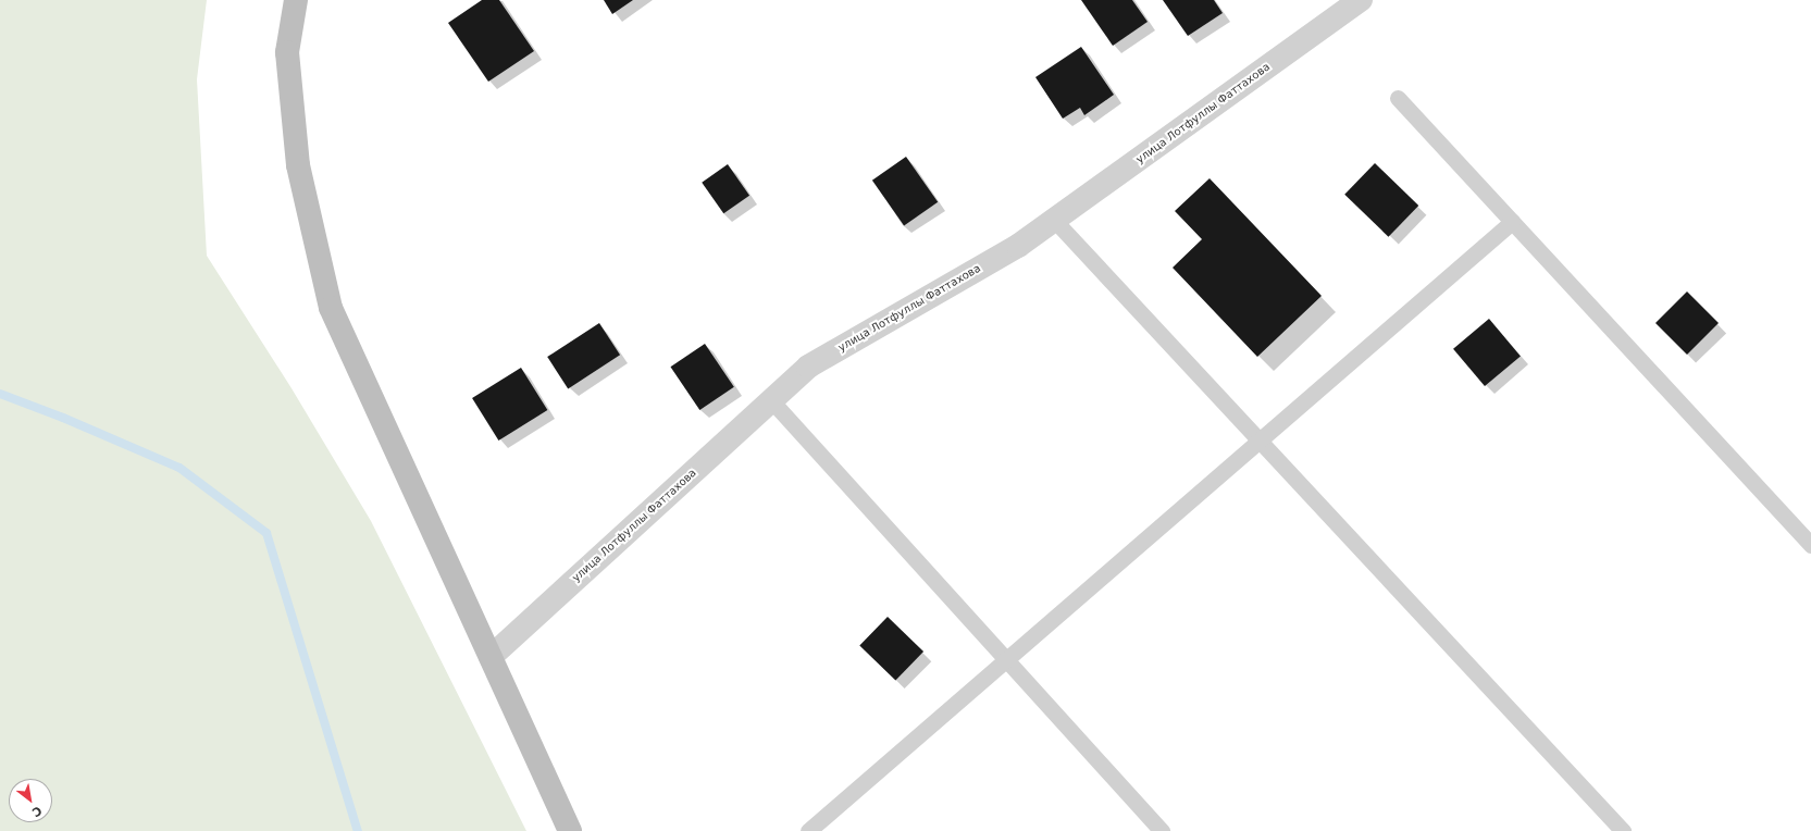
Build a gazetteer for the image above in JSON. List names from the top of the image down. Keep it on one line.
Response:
{"streets":{"street":["улица Лотфуллы Фаттахова"]},"north":"bottom right"}
